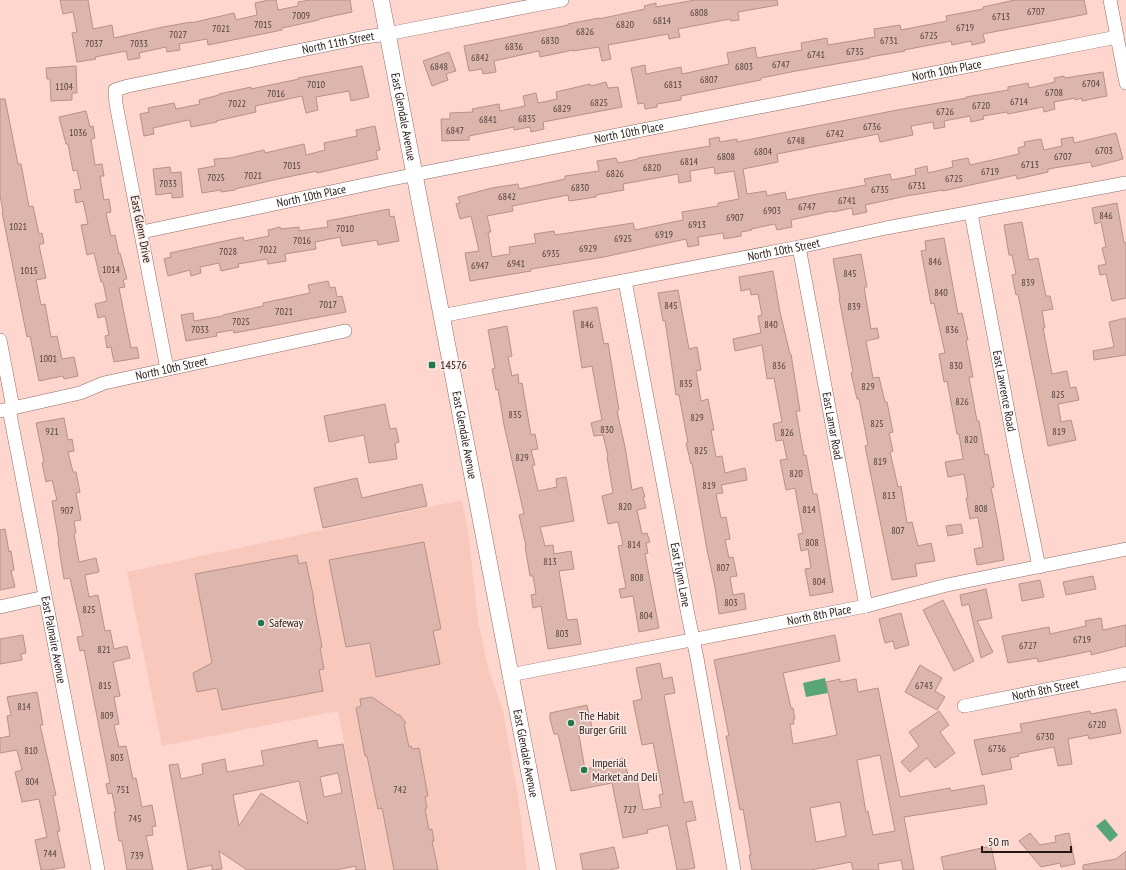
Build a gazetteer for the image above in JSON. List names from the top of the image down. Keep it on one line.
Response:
{"streets":{"main road":["East Glendale Avenue"],"street":["North 11th Street","North 10th Place","East Glenn Drive","North 10th Street","East Lawrence Road","East Lamar Road","East Flynn Lane","North 8th Place","East Palmaire Avenue","North 8th Street"]},"crossings":[["North 11th Street","East Glendale Avenue"],["North 11th Street","East Glenn Drive"],["North 10th Place","East Glendale Avenue"],["North 10th Place","East Glenn Drive"],["East Glendale Avenue","North 10th Street"],["East Glendale Avenue","North 8th Place"],["East Glenn Drive","North 10th Street"],["North 10th Street","East Lawrence Road"],["North 10th Street","East Lamar Road"],["North 10th Street","East Flynn Lane"],["North 10th Street","East Palmaire Avenue"],["East Lawrence Road","North 8th Place"],["East Lamar Road","North 8th Place"],["East Flynn Lane","North 8th Place"]],"places":{"transit":["14576"],"other":["Safeway","The Habit Burger Grill","Imperial Market and Deli"]},"house_numbers":["6707","6808","7009","6713","6814","7015","6820","6719","7021","6826","7027","6725","6830","6731","7037","7033","6836","6735","6741","6842","6747","6848","6803","6807","6704","7010","6813","1104","6708","7016","6714","6825","7022","6720","6829","6726","6835","6841","6736","6847","1036","6742","6748","6703","6804","6808","6707","6814","6713","7015","6820","6719","6826","7021","7025","6725","7033","6731","6830","6735","6842","6741","6747","6903","846","6907","6913","1021","7010","6919","6925","7016","6929","7022","7028","6935","846","6941","6947","1014","1015","845","839","840","7017","845","839","7021","7025","846","840","7033","836","1001","836","830","835","829","825","826","835","829","825","830","921","819","826","820","825","829","819","820","819","813","820","808","814","907","807","808","814","813","807","808","804","803","825","804","803","6719","6727","821","815","6743","814","809","6720","6730","6736","810","803","804","751","742","727","745","744","739"],"scale_bar":"50 m"}
